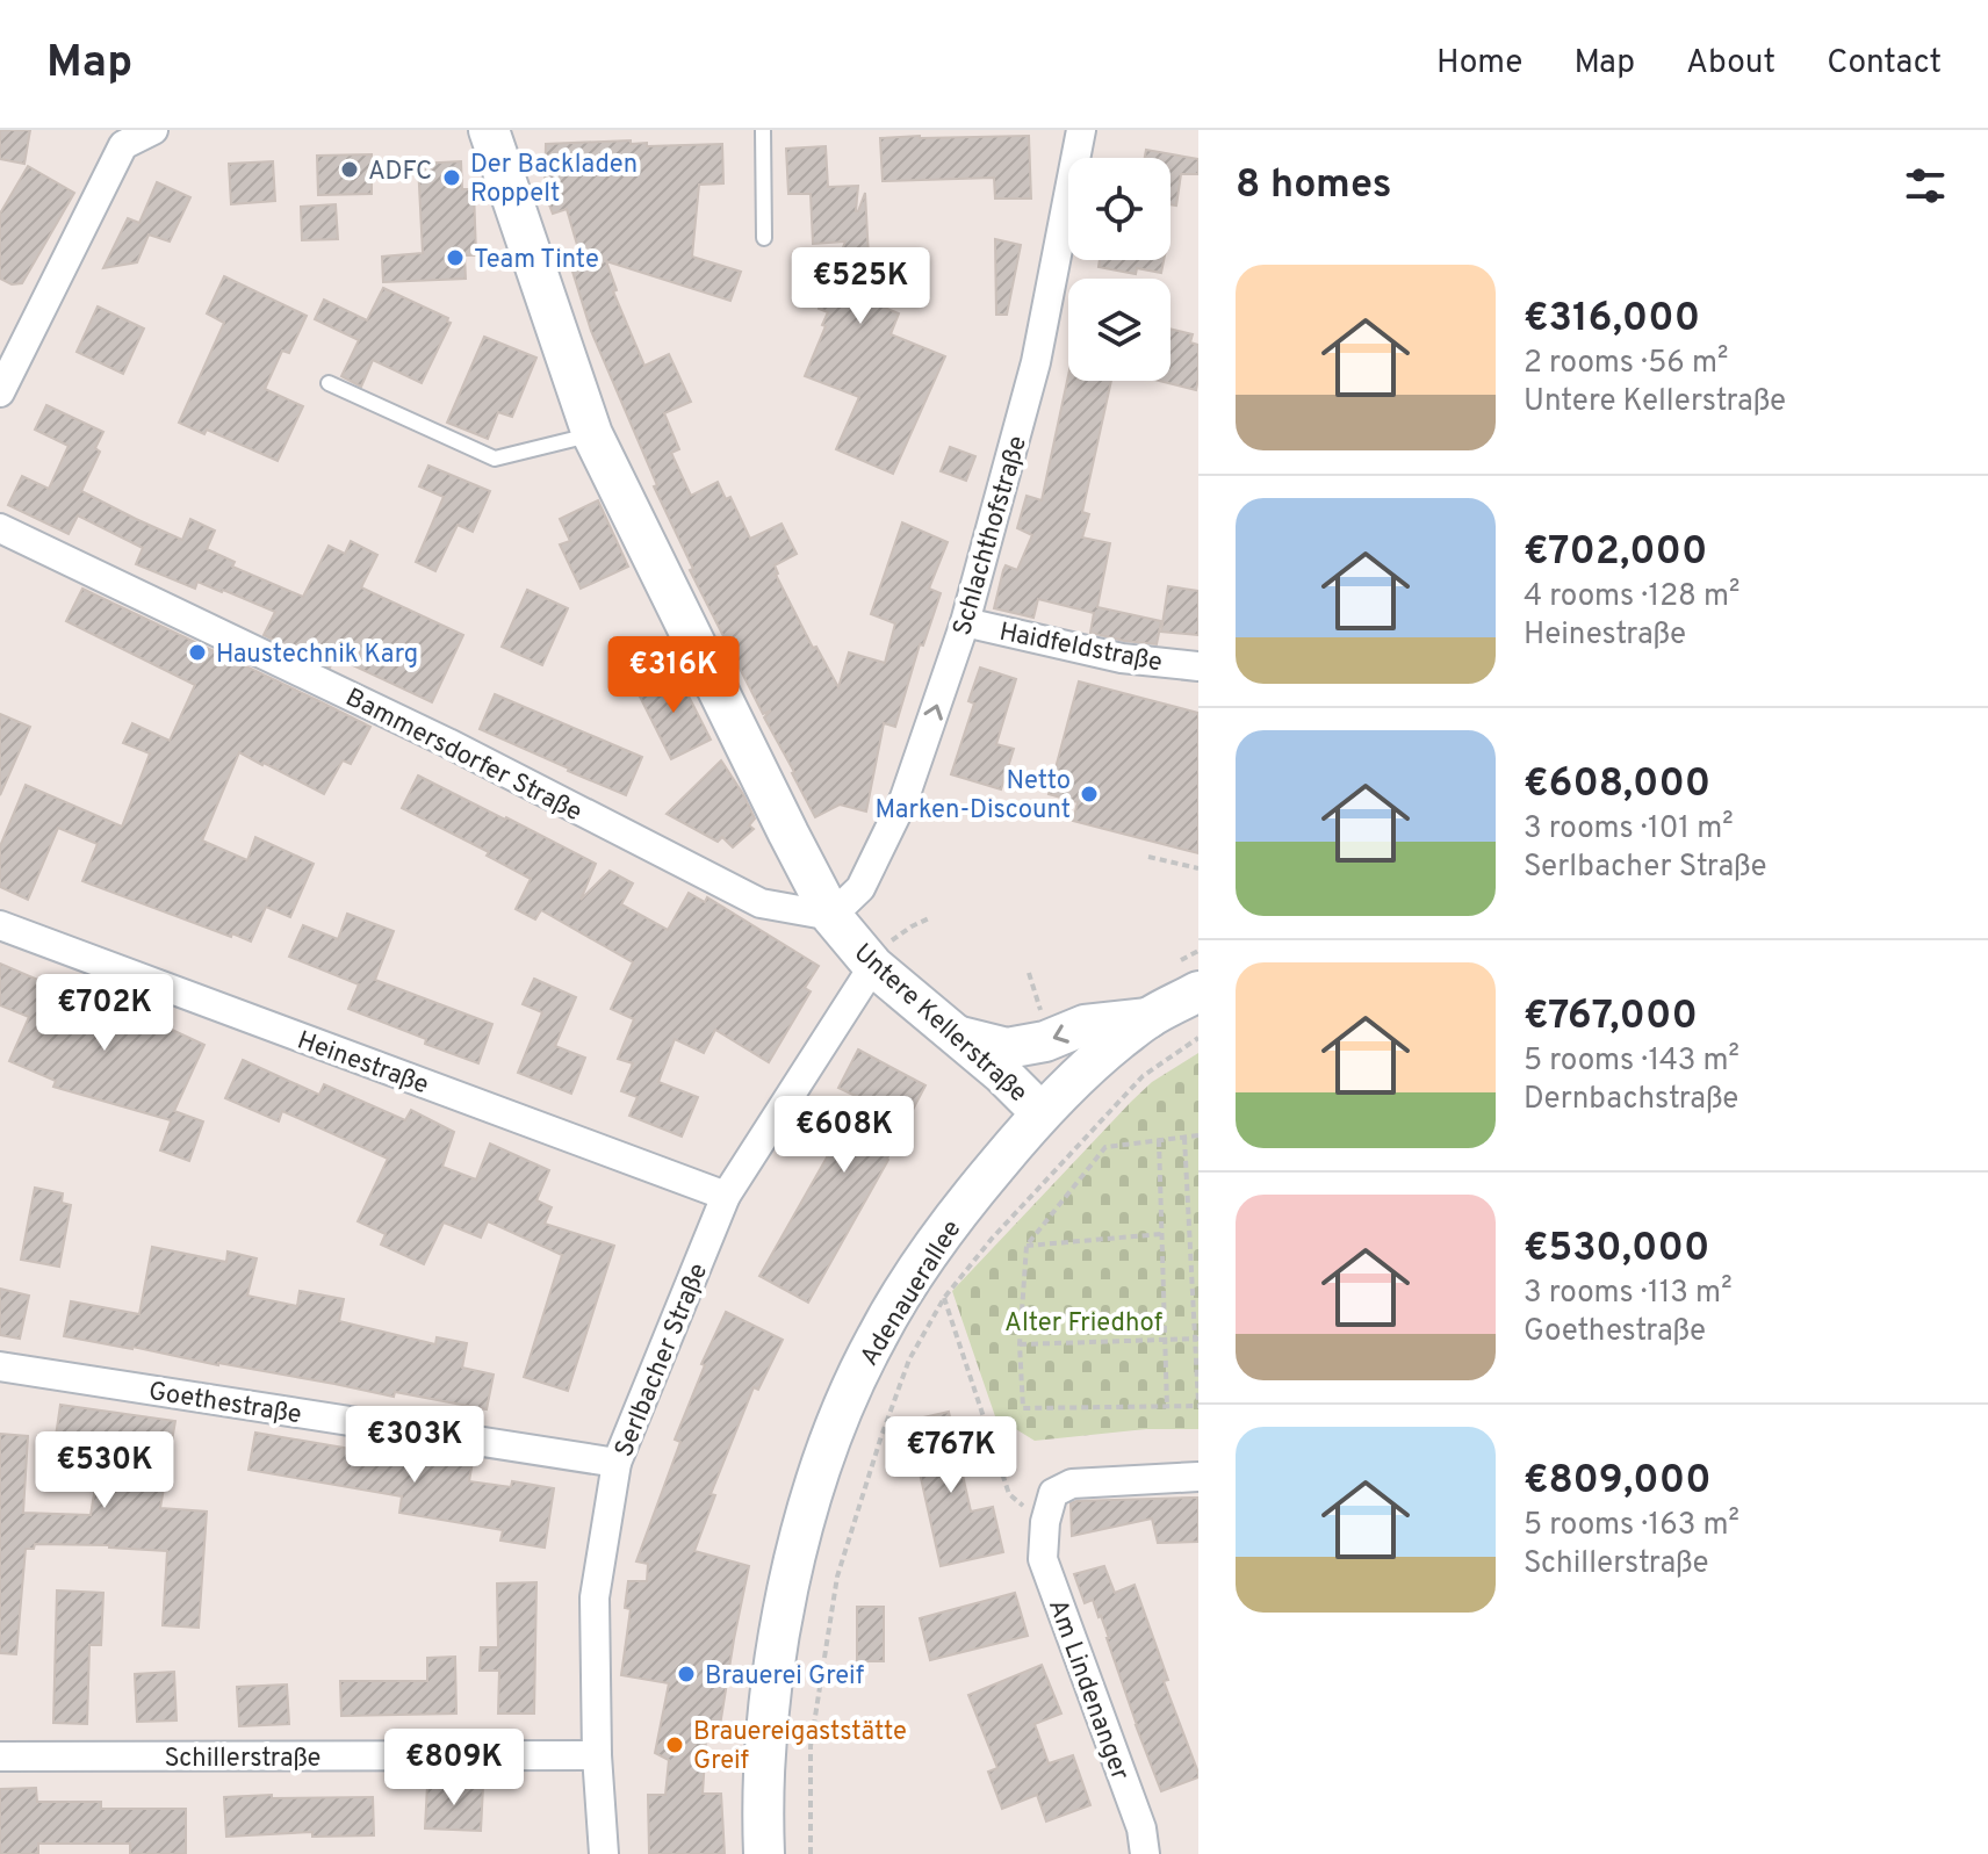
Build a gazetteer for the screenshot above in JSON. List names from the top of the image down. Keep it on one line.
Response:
{"streets":{"street":["Schlachthofstraße","Haidfeldstraße","Bammersdorfer Straße","Untere Kellerstraße","Heinestraße","Adenauerallee","Serlbacher Straße","Goethestraße","Am Lindenanger","Schillerstraße"]},"crossings":[["Schlachthofstraße","Haidfeldstraße"],["Schlachthofstraße","Bammersdorfer Straße"],["Schlachthofstraße","Untere Kellerstraße"],["Bammersdorfer Straße","Untere Kellerstraße"],["Untere Kellerstraße","Adenauerallee"],["Untere Kellerstraße","Serlbacher Straße"],["Heinestraße","Serlbacher Straße"],["Serlbacher Straße","Goethestraße"],["Serlbacher Straße","Schillerstraße"]],"one_way":["Schlachthofstraße"],"parks":["Alter Friedhof"],"places":["ADFC","Der Backladen Roppelt","Team Tinte","Haustechnik Karg","Netto Marken-Discount","Brauerei Greif","Brauereigaststätte Greif"],"page":{"header":"Map","nav":["Home","Map","About","Contact"],"heading":"8 homes","list":[{"name":"€316,000","note":"2 rooms · 56 m² · Untere Kellerstraße"},{"name":"€702,000","note":"4 rooms · 128 m² · Heinestraße"},{"name":"€608,000","note":"3 rooms · 101 m² · Serlbacher Straße"},{"name":"€767,000","note":"5 rooms · 143 m² · Dernbachstraße"},{"name":"€530,000","note":"3 rooms · 113 m² · Goethestraße"},{"name":"€809,000","note":"5 rooms · 163 m² · Schillerstraße"}],"price":["€525K","€316K","€702K","€608K","€303K","€767K","€530K","€809K"]}}
